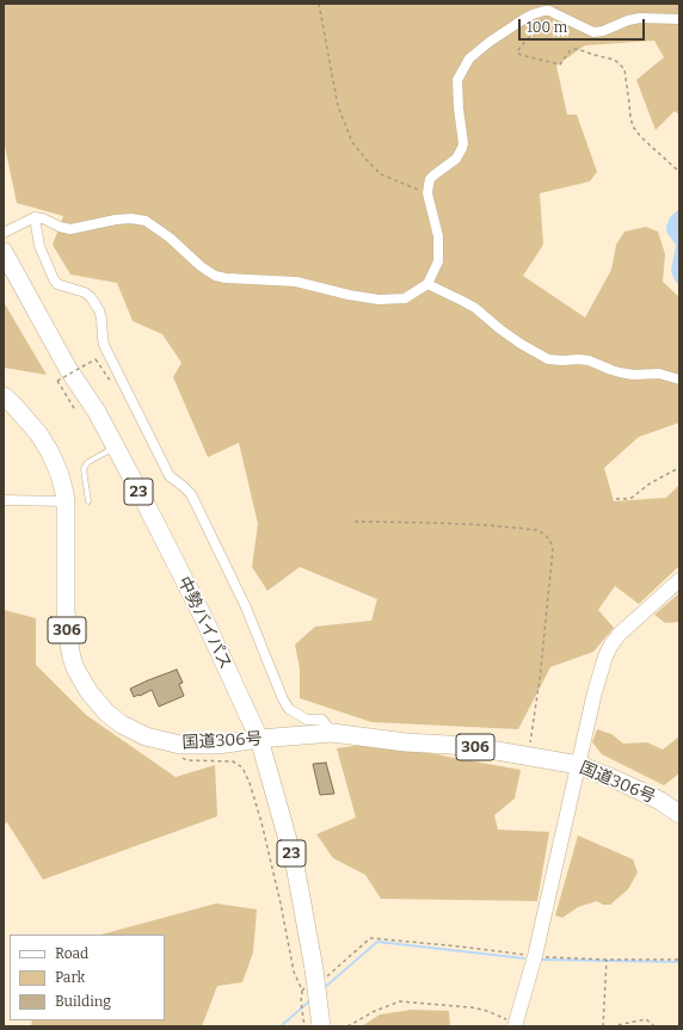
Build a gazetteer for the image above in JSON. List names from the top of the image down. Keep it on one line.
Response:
{"streets":{"highway":["23","中勢バイパス","306","国道306号"]},"crossings":[["中勢バイパス","国道306号"]],"legend":["Road","Park","Building"],"scale_bar":"100 m"}
